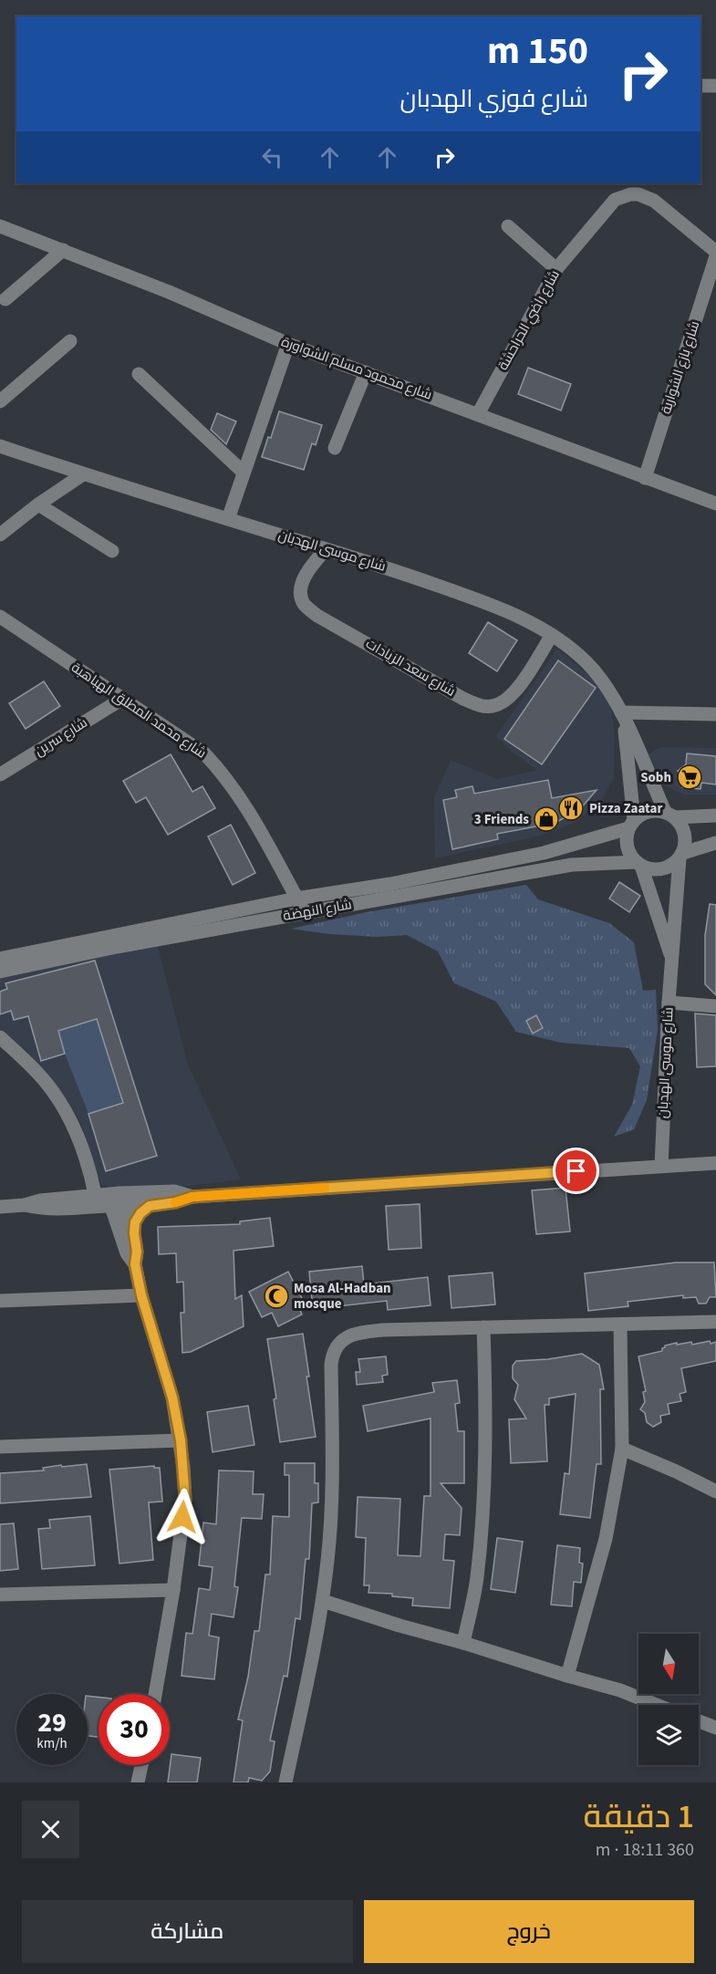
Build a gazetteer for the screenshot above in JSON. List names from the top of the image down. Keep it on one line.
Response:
{"streets":{"street":["شارع راضي الحراحشة","شارع بازع الشواربة","شارع محمود مسلم الشواورة","شارع موسى الهدبان","شارع سعد الزيادات","شارع محمد المطلق الهباهبة","شارع سرين","شارع النهضة"]},"crossings":[["شارع راضي الحراحشة","شارع بازع الشواربة"],["شارع راضي الحراحشة","شارع محمود مسلم الشواورة"],["شارع بازع الشواربة","شارع محمود مسلم الشواورة"],["شارع موسى الهدبان","شارع سعد الزيادات"],["شارع موسى الهدبان","شارع النهضة"],["شارع محمد المطلق الهباهبة","شارع سرين"],["شارع محمد المطلق الهباهبة","شارع النهضة"]],"places":{"supermarket":["Sobh"],"restaurant":["Pizza Zaatar"],"shop":["3 Friends"],"mosque":["Mosa Al-Hadban mosque"]},"north":"bottom","page":{"turn":["150 m","شارع فوزي الهدبان"],"speed":"29 km/h","limit":"30","heading":["1 دقيقة","360 m · 18:11"],"buttons":["خروج","مشاركة"]}}
